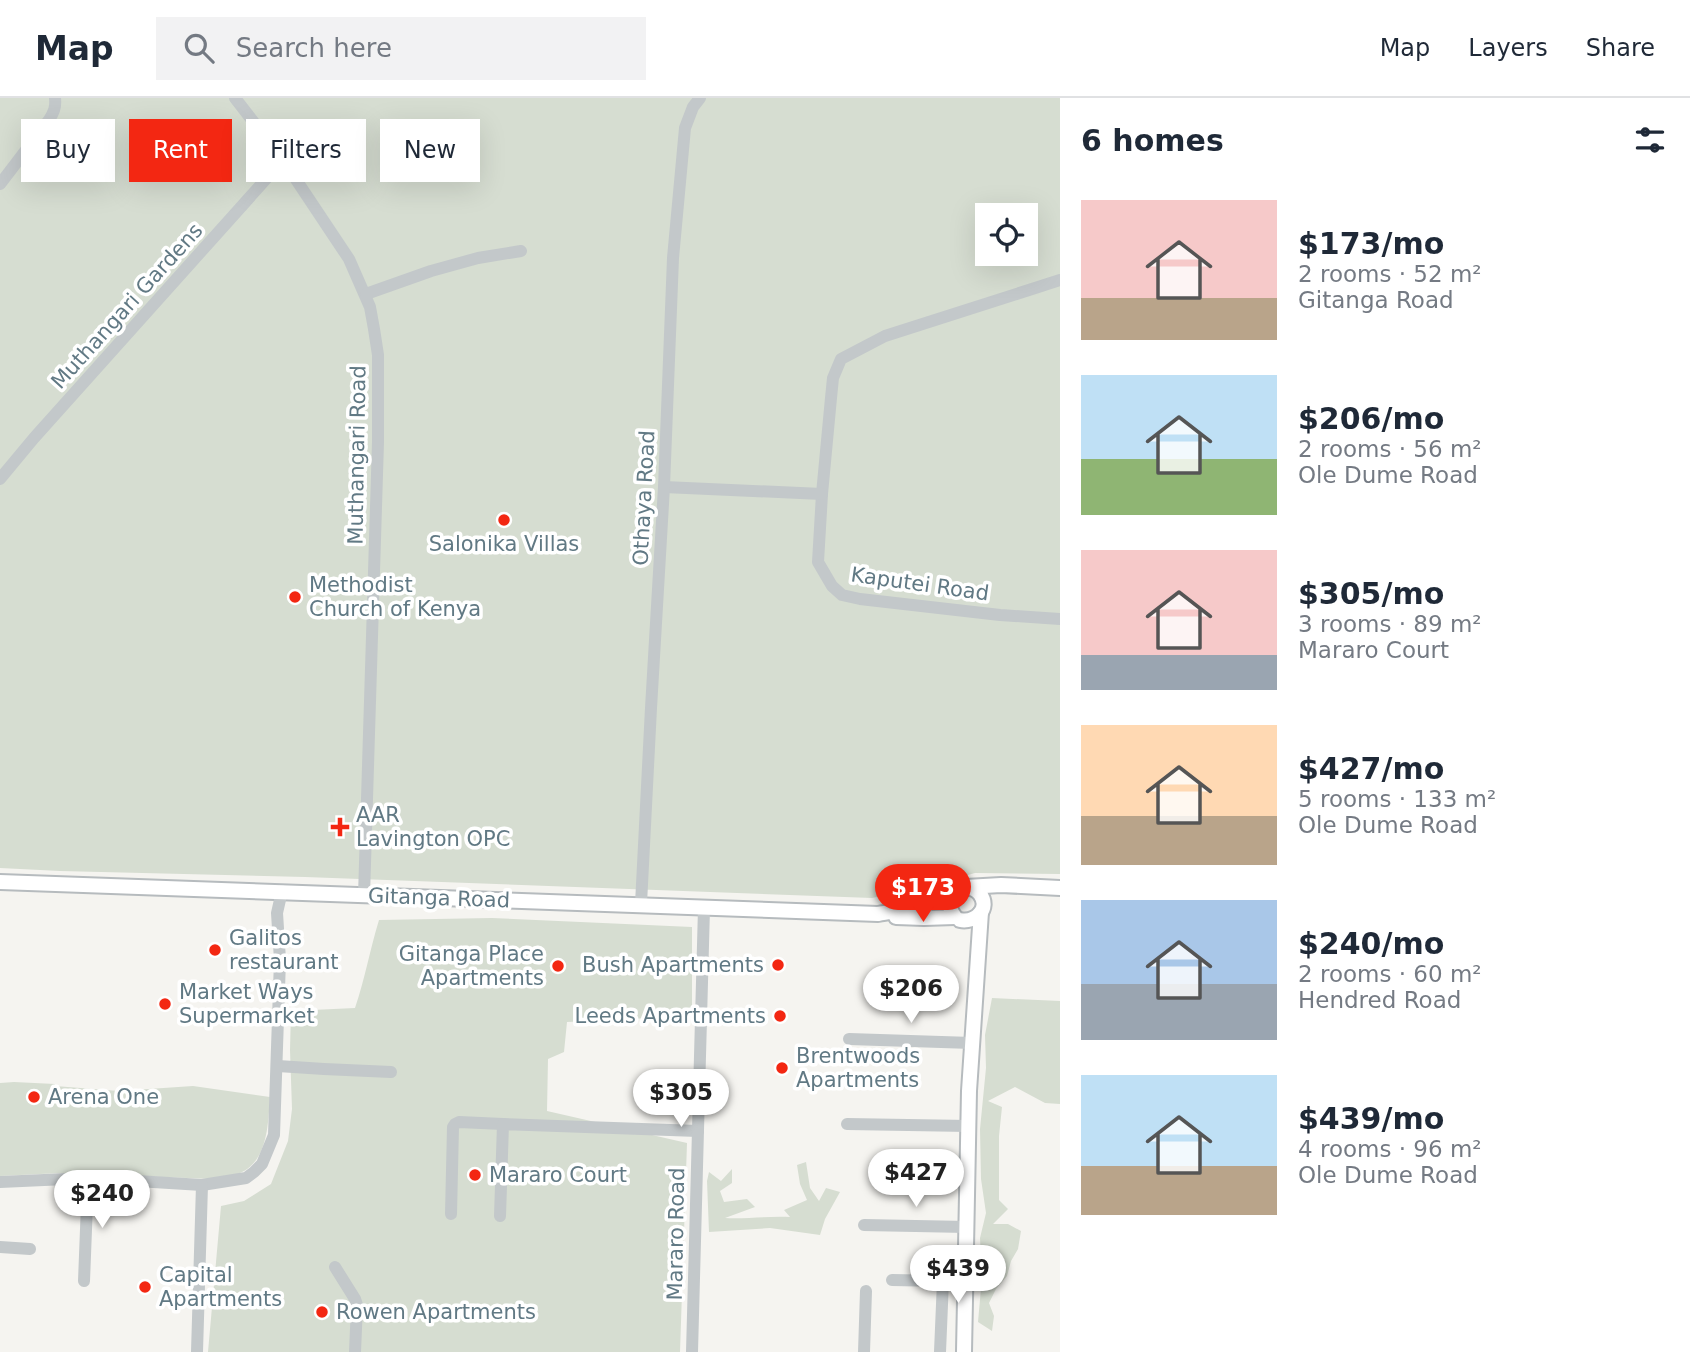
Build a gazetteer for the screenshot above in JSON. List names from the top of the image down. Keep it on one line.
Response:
{"streets":{"main road":["Gitanga Road"],"street":["Muthangari Gardens","Muthangari Road","Othaya Road","Kaputei Road","Mararo Road"]},"crossings":[["Muthangari Road","Gitanga Road"],["Othaya Road","Gitanga Road"],["Gitanga Road","Mararo Road"]],"places":{"other":["Salonika Villas","Methodist Church of Kenya","Galitos restaurant","Bush Apartments","Gitanga Place Apartments","Market Ways Supermarket","Leeds Apartments","Brentwoods Apartments","Arena One","Mararo Court","Capital Apartments","Rowen Apartments"],"health":["AAR Lavington OPC"]},"page":{"header":"Map","search":"Search here","nav":["Map","Layers","Share"],"heading":"6 homes","chip":["Buy","Rent","Filters","New"],"list":[{"name":"$173/mo","note":"2 rooms · 52 m² · Gitanga Road"},{"name":"$206/mo","note":"2 rooms · 56 m² · Ole Dume Road"},{"name":"$305/mo","note":"3 rooms · 89 m² · Mararo Court"},{"name":"$427/mo","note":"5 rooms · 133 m² · Ole Dume Road"},{"name":"$240/mo","note":"2 rooms · 60 m² · Hendred Road"},{"name":"$439/mo","note":"4 rooms · 96 m² · Ole Dume Road"}],"price":["$173","$206","$305","$427","$240","$439"]}}
